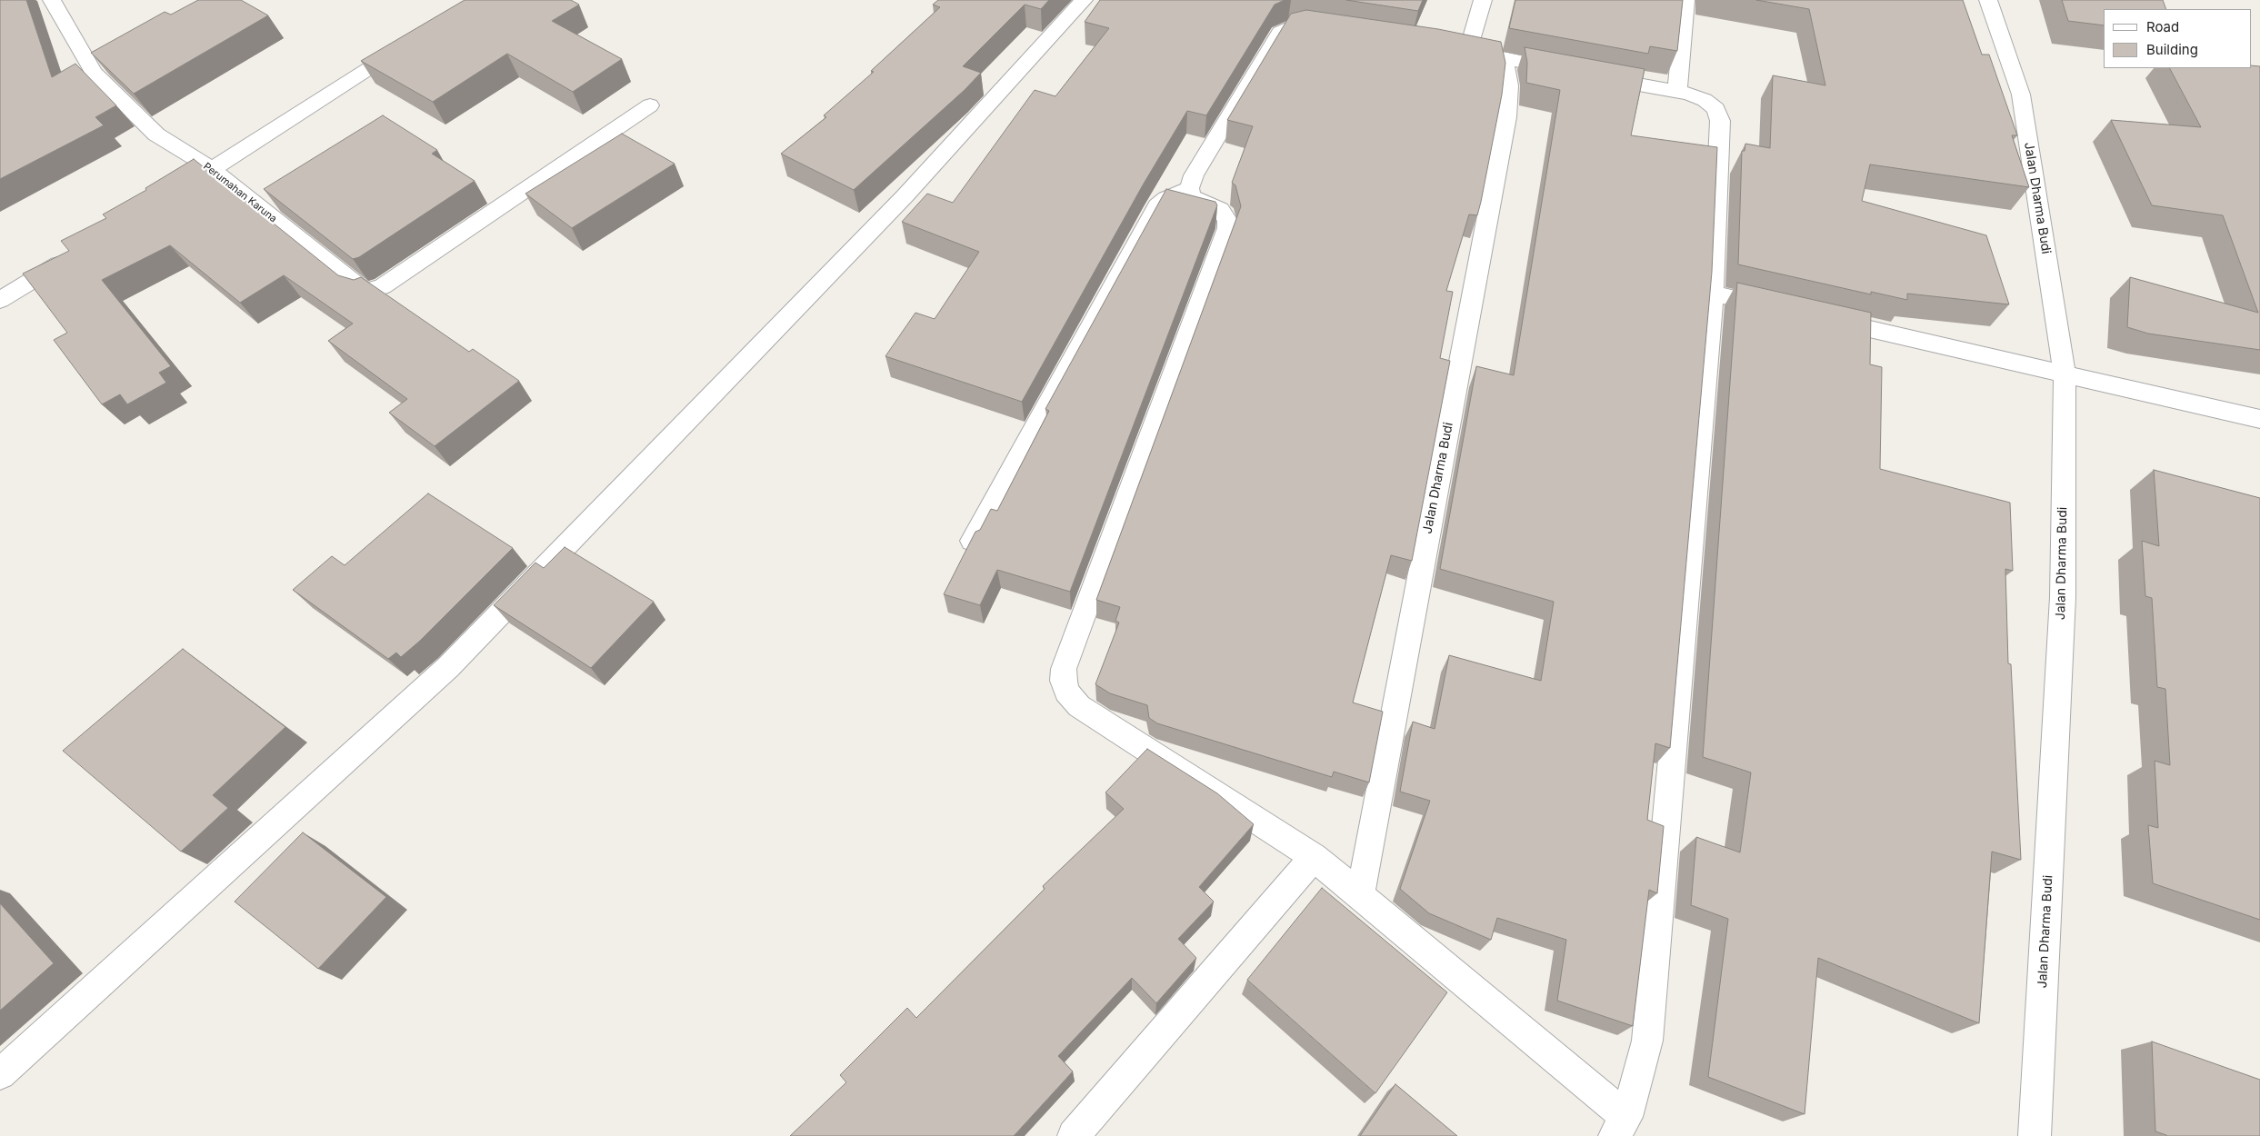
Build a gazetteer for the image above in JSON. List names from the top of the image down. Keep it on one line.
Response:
{"streets":{"street":["Perumahan Karuna","Jalan Dharma Budi"]},"legend":["Road","Building"]}
